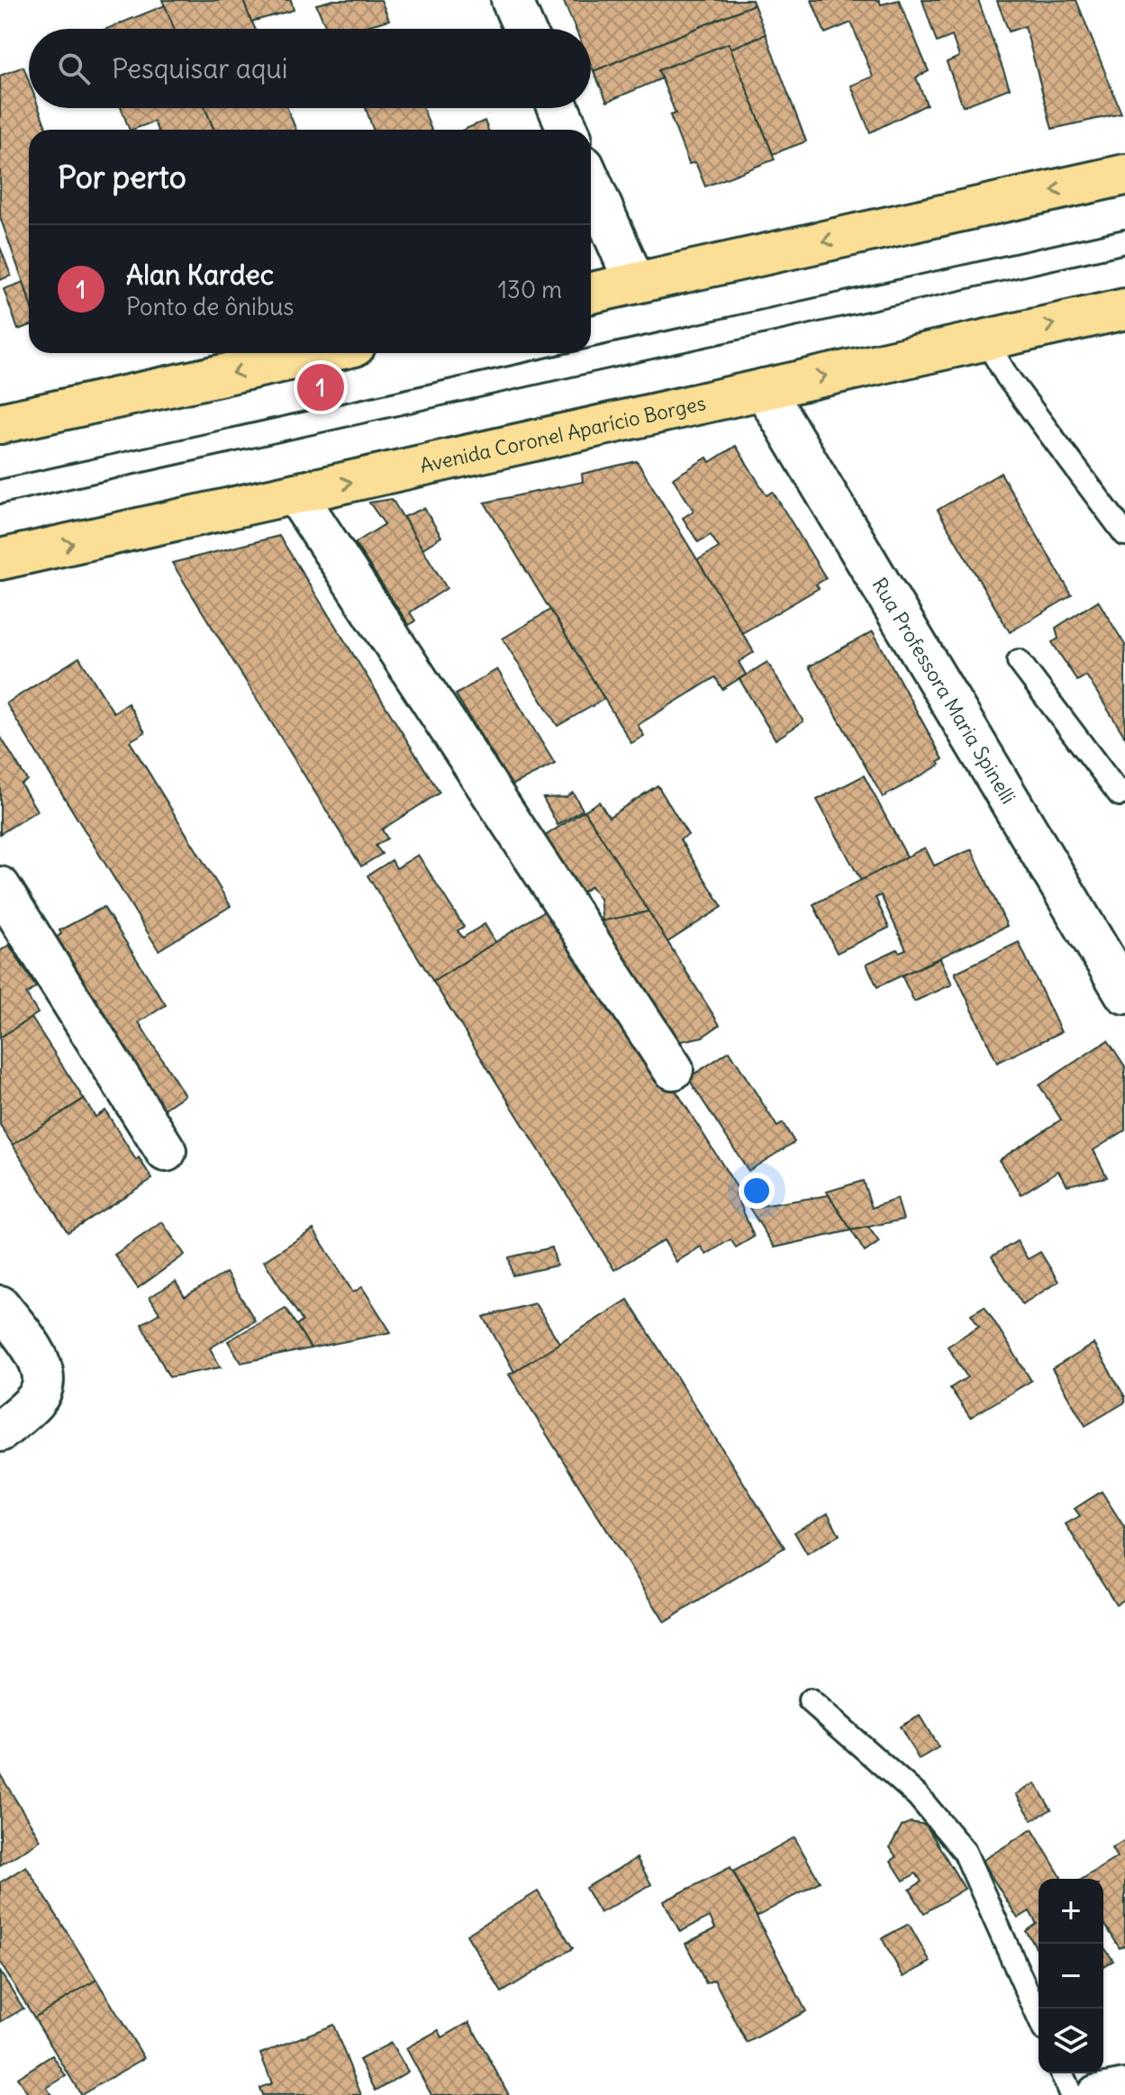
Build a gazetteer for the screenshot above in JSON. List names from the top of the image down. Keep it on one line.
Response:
{"streets":{"main road":["Avenida Coronel Aparício Borges"],"street":["Rua Professora Maria Spinelli"]},"crossings":[["Avenida Coronel Aparício Borges","Rua Professora Maria Spinelli"]],"page":{"search":"Pesquisar aqui","heading":"Por perto","list":[{"mark":"1","name":"Alan Kardec","note":"Ponto de ônibus","value":"130 m"}],"pins":"1","map_buttons":["+","−"]}}
